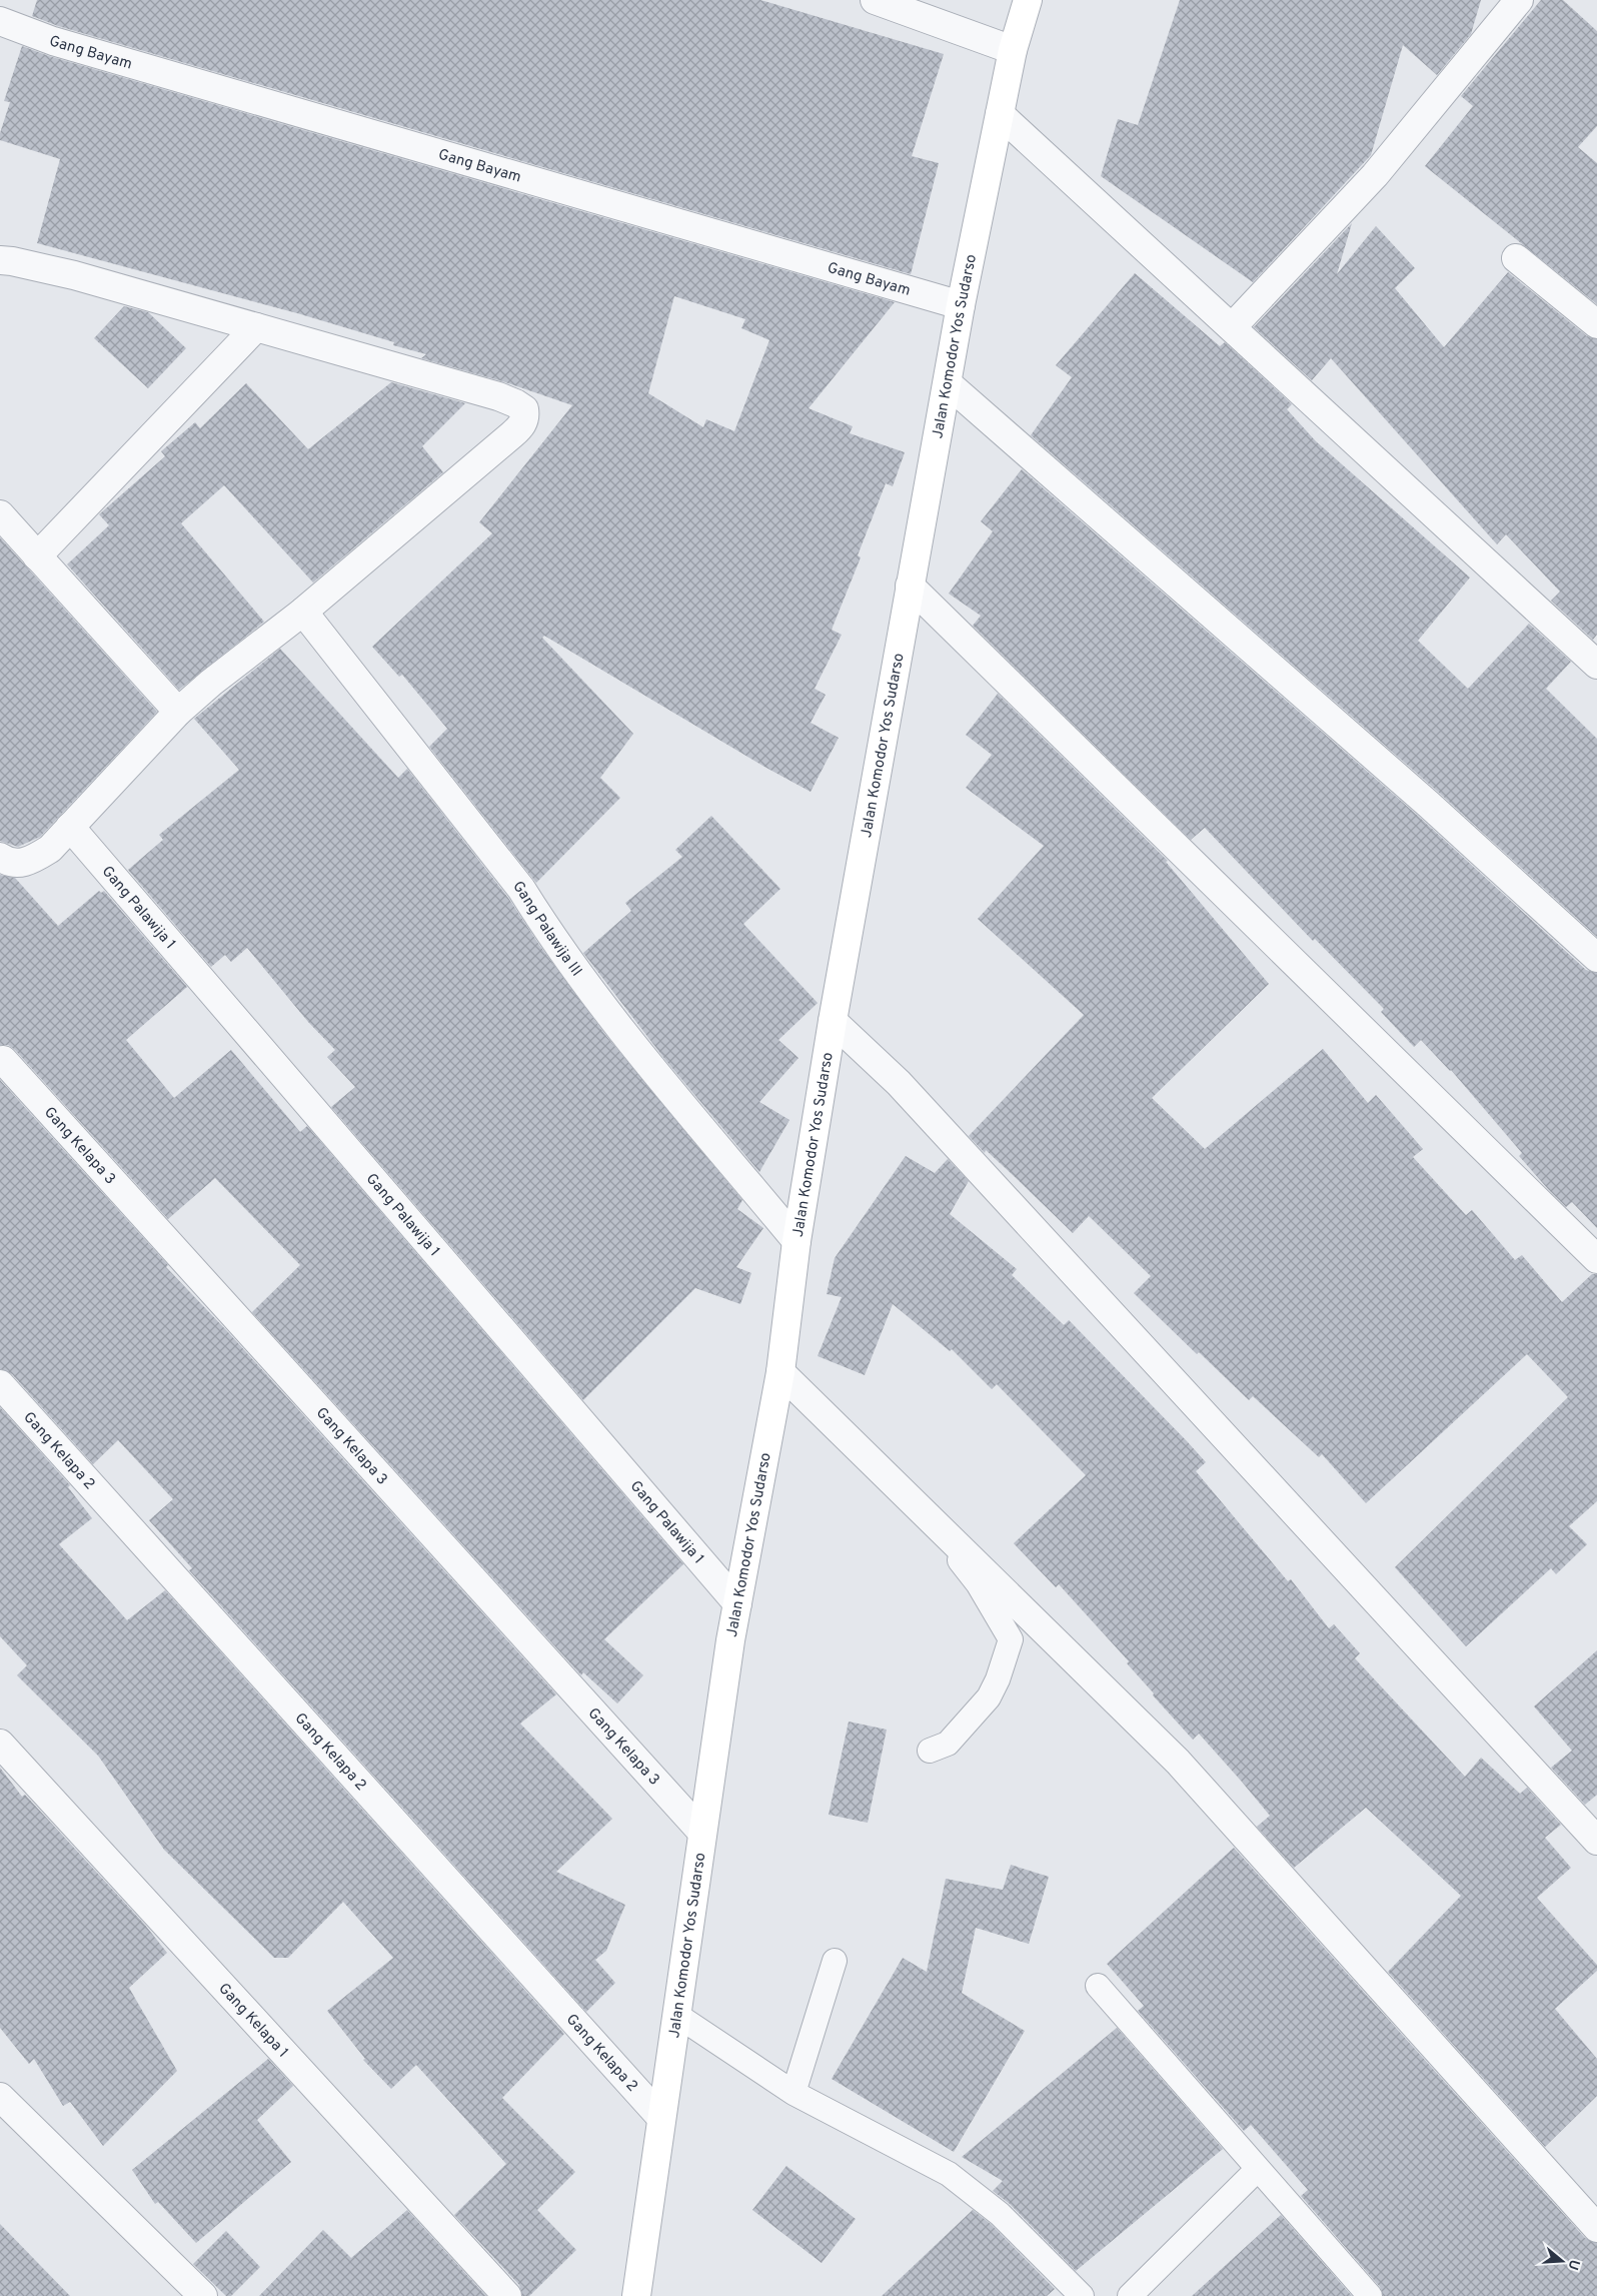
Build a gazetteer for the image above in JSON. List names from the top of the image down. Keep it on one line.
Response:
{"streets":{"street":["Gang Bayam","Jalan Komodor Yos Sudarso","Gang Palawija 1","Gang Palawija III","Gang Kelapa 3","Gang Kelapa 2","Gang Kelapa 1"]},"crossings":[["Gang Bayam","Jalan Komodor Yos Sudarso"],["Jalan Komodor Yos Sudarso","Gang Palawija 1"],["Jalan Komodor Yos Sudarso","Gang Palawija III"],["Jalan Komodor Yos Sudarso","Gang Kelapa 3"],["Jalan Komodor Yos Sudarso","Gang Kelapa 2"]],"north":"right"}
